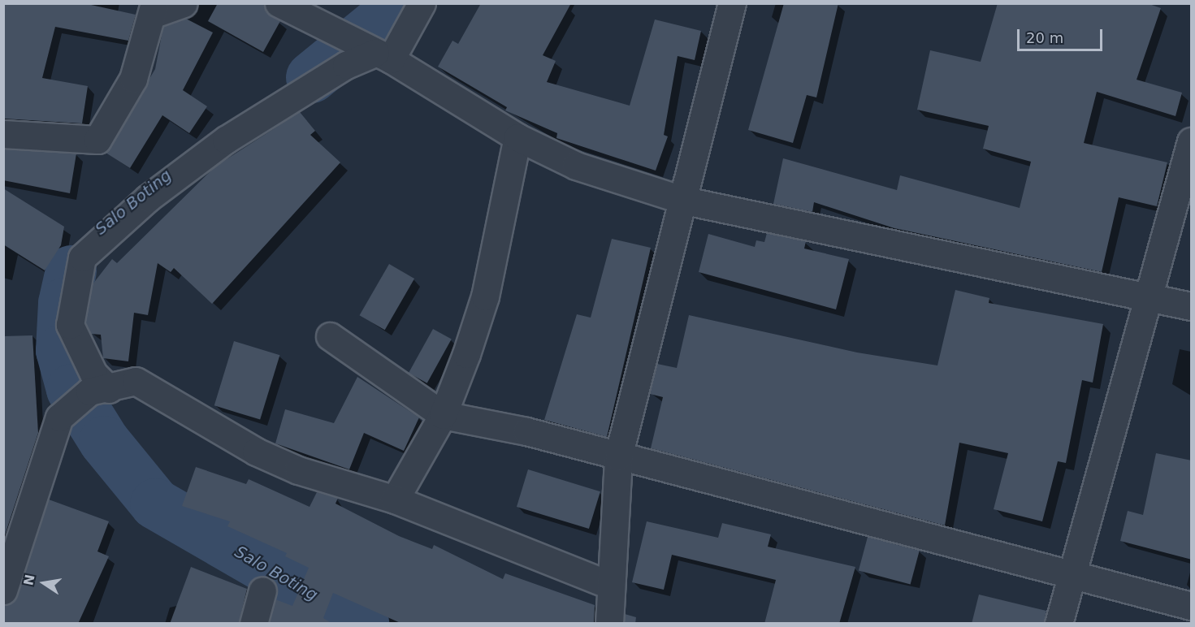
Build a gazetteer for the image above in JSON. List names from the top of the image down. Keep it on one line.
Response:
{"water":["Salo Boting"],"scale_bar":"20 m","north":"left"}
